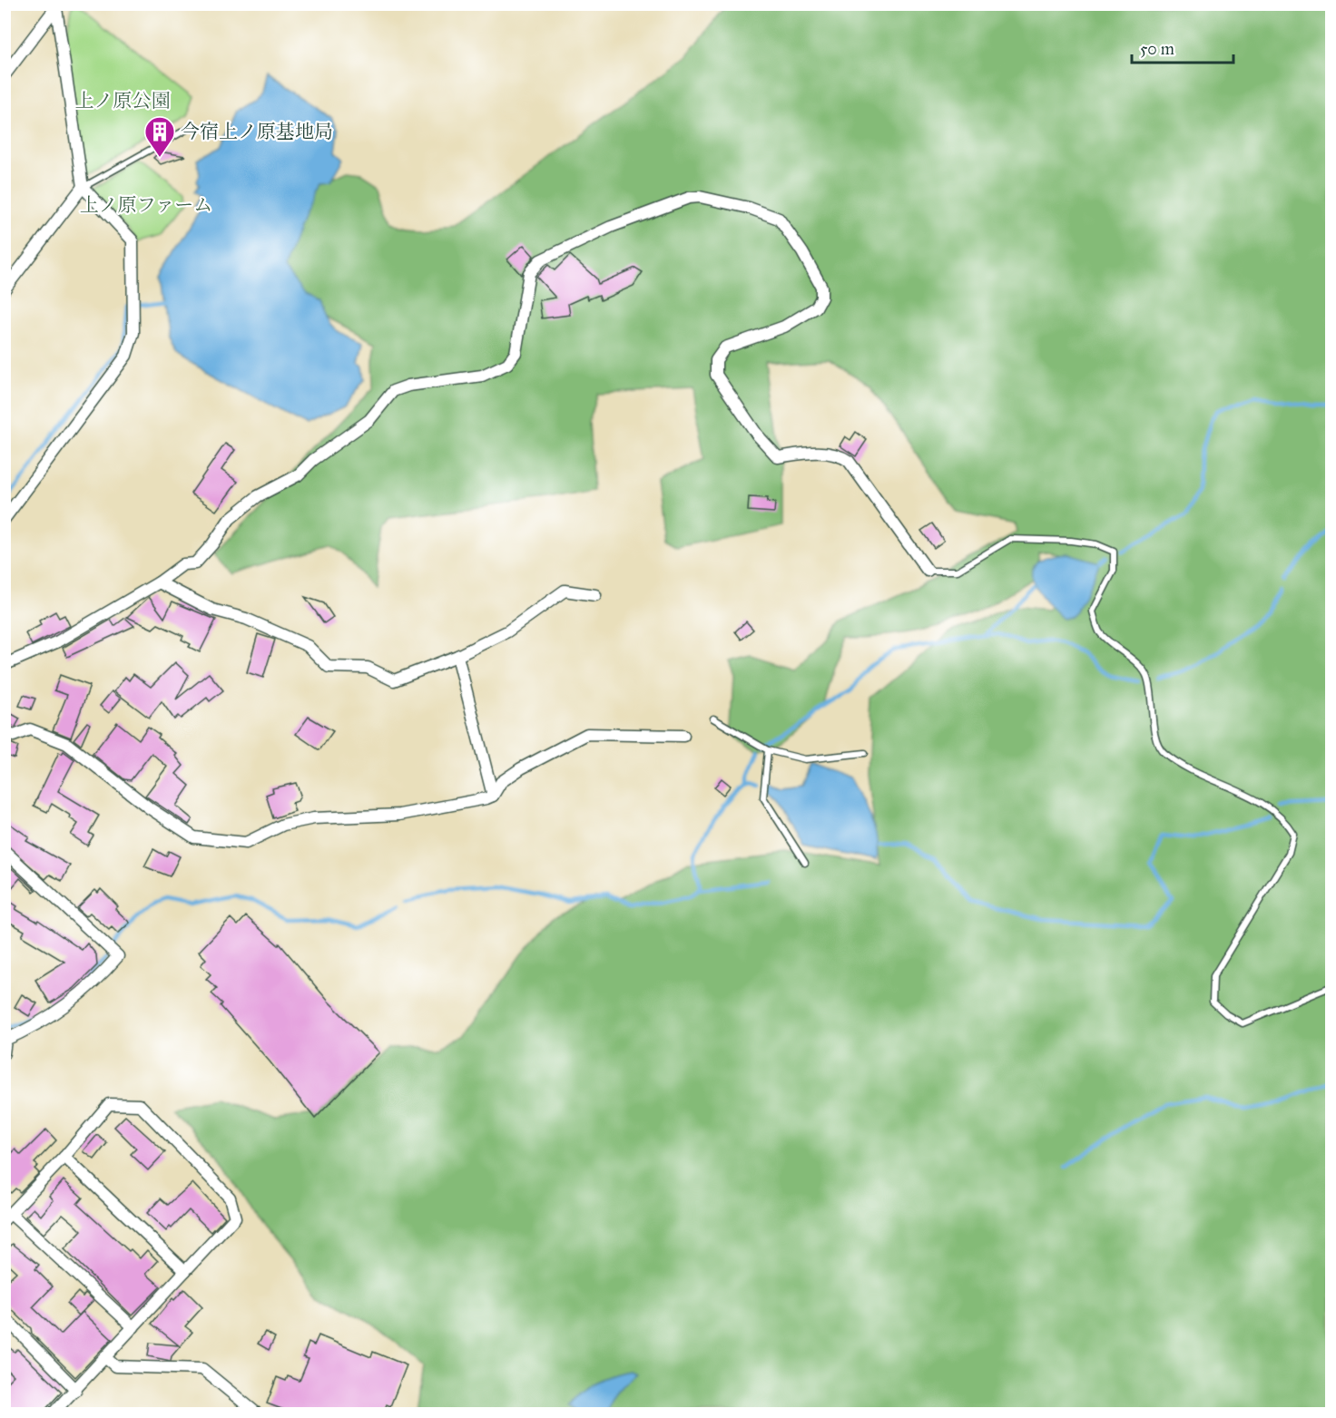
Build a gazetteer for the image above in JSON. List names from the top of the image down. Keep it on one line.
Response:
{"parks":["上ノ原公園","上ノ原ファーム"],"places":{"building":["今宿上ノ原基地局"]},"scale_bar":"50 m"}
